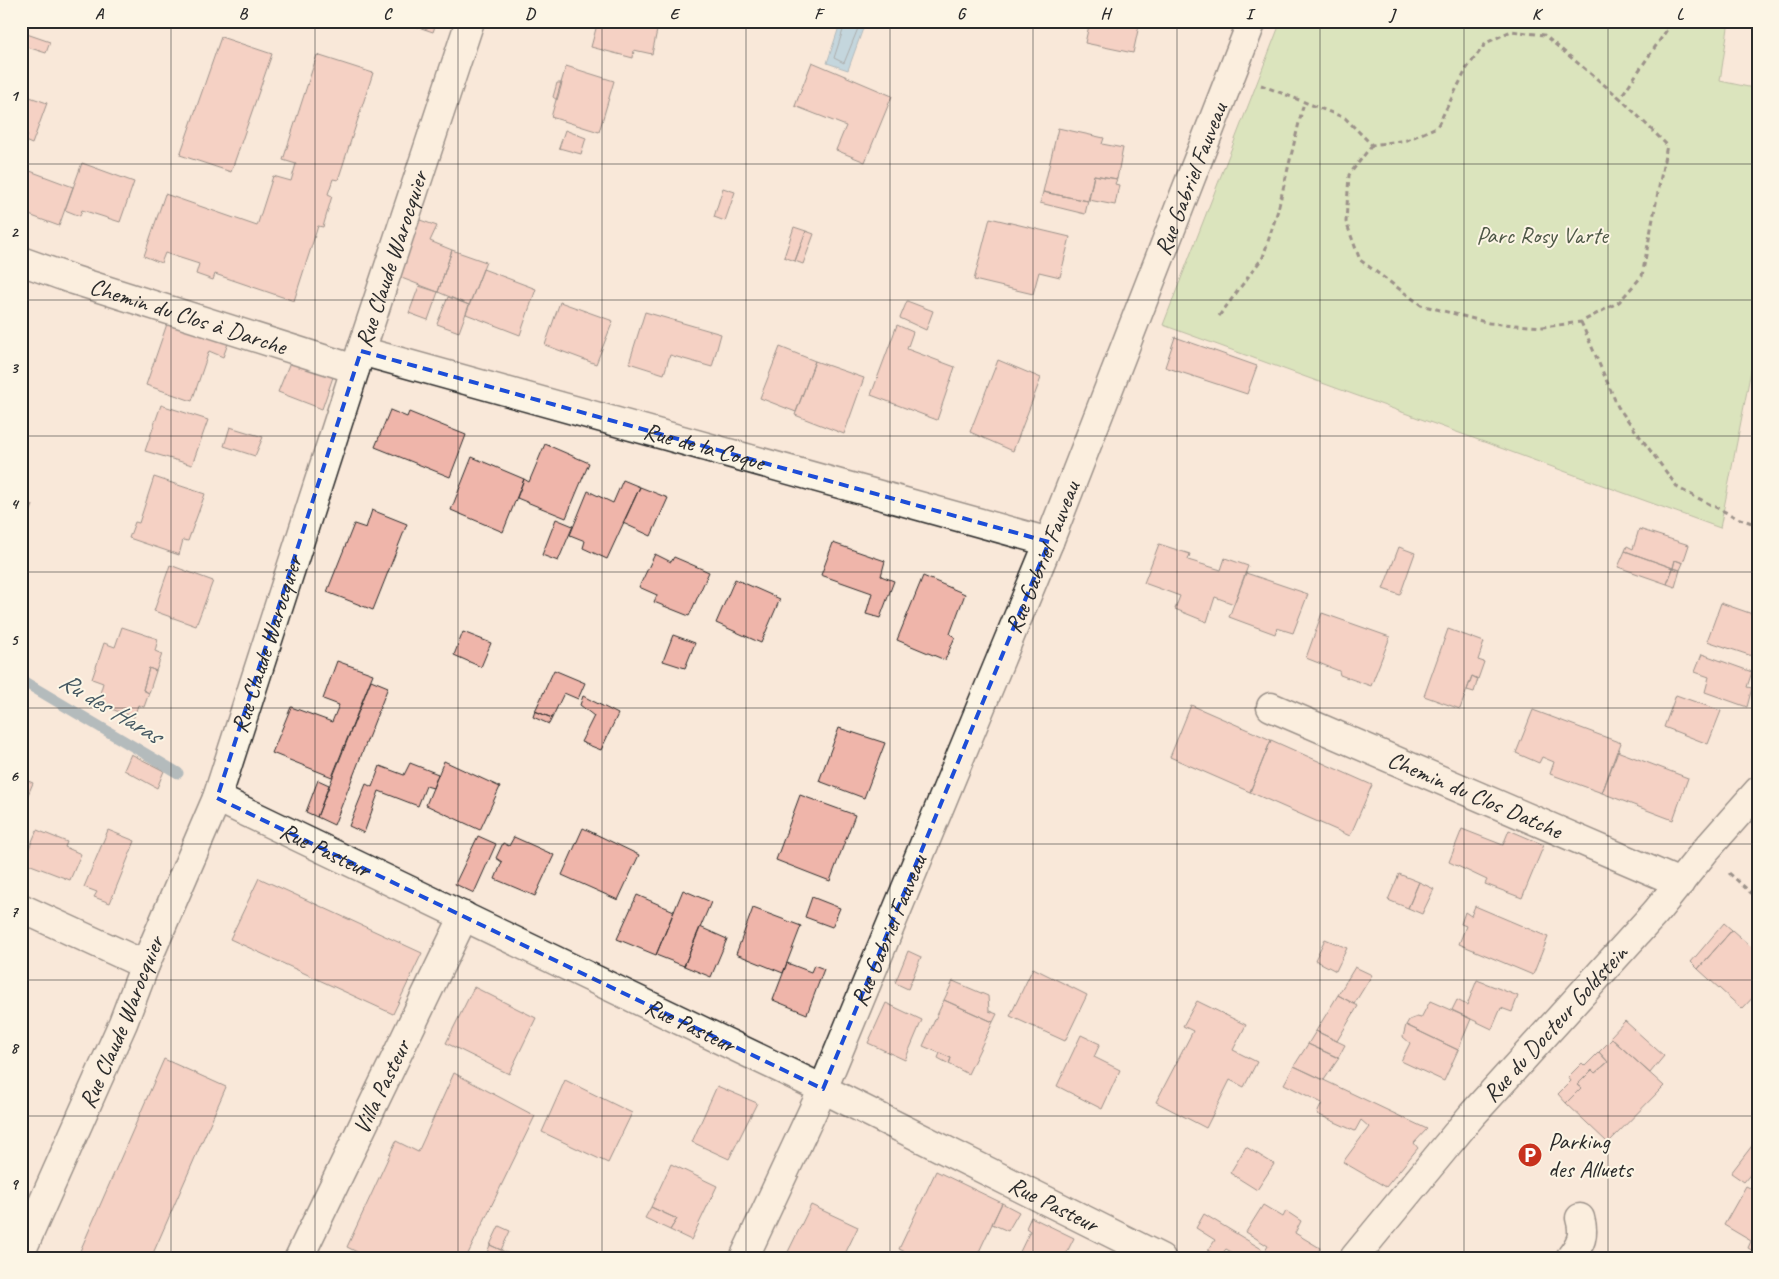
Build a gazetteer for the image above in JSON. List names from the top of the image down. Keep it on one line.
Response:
{"streets":{"street":["Rue Gabriel Fauveau","Rue Claude Warocquier","Chemin du Clos à Darche","Rue de la Coque","Chemin du Clos Datche","Rue Pasteur","Rue du Docteur Goldstein","Villa Pasteur"]},"crossings":[["Rue Gabriel Fauveau","Rue de la Coque"],["Rue Gabriel Fauveau","Rue Pasteur"],["Rue Claude Warocquier","Chemin du Clos à Darche"],["Rue Claude Warocquier","Rue de la Coque"],["Rue Claude Warocquier","Rue Pasteur"],["Chemin du Clos à Darche","Rue de la Coque"],["Chemin du Clos Datche","Rue du Docteur Goldstein"],["Rue Pasteur","Villa Pasteur"]],"water":["Ru des Haras"],"parks":["Parc Rosy Varte"],"places":{"parking":["Parking des Alluets"]},"grid":{"columns":["A","B","C","D","E","F","G","H","I","J","K","L"],"rows":["1","2","3","4","5","6","7","8","9"]}}
